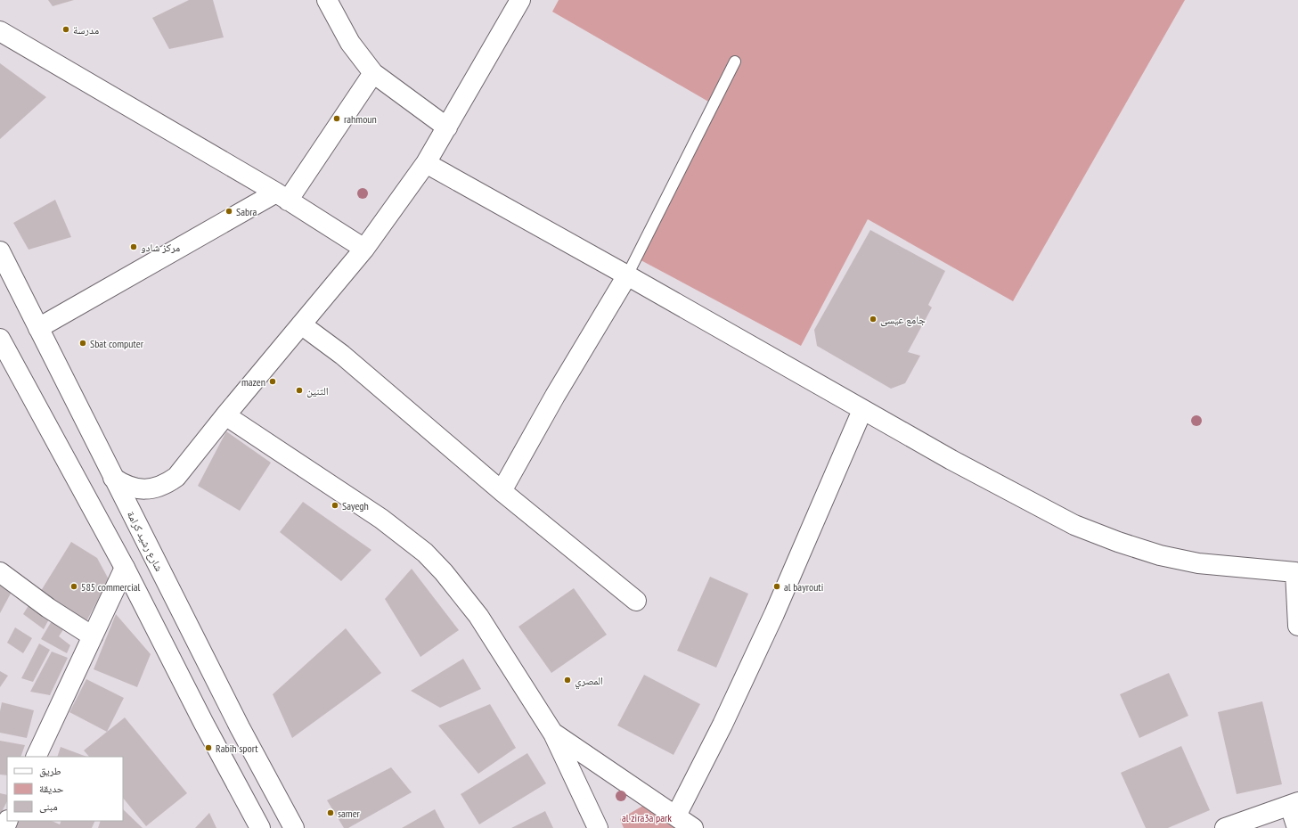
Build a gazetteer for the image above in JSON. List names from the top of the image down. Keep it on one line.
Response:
{"streets":{"street":["شارع رشيد كرامة"]},"parks":["al zira3a park"],"places":["مدرسة","rahmoun","Sabra","مركز شادو","جامع عيسى","Sbat computer","mazen","التنين","Sayegh","585 commercial","al bayrouti","المصري","Rabih sport","samer"],"legend":["طريق","حديقة","مبنى"]}
